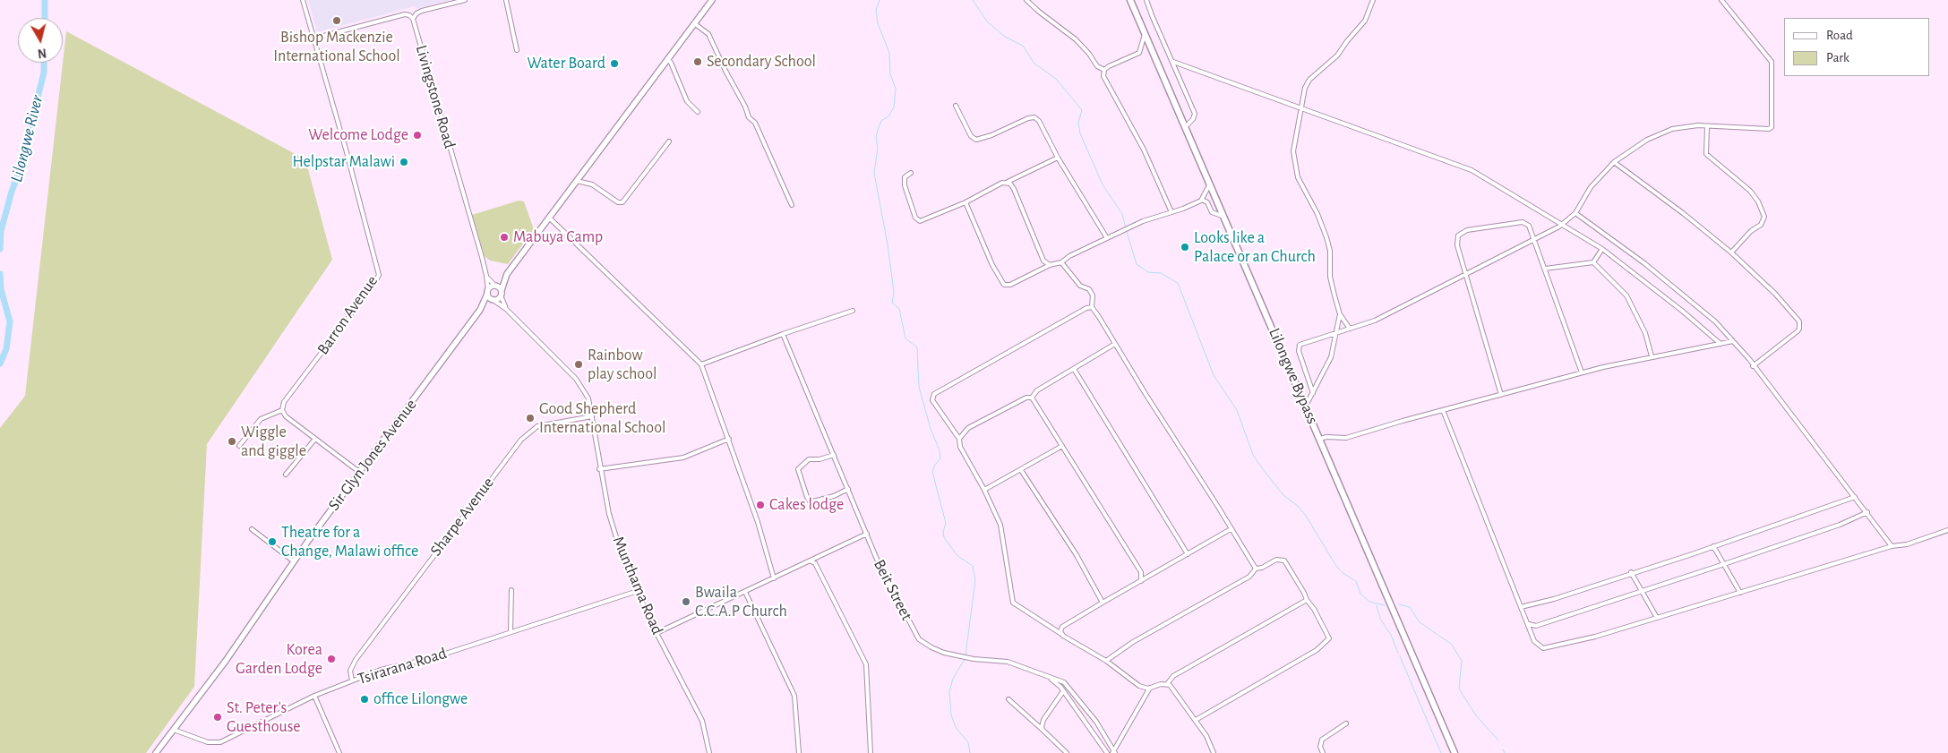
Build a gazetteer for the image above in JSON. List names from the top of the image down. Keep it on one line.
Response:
{"streets":{"main road":["Lilongwe Bypass","Sir Glyn Jones Avenue"],"street":["Livingstone Road","Barron Avenue","Sharpe Avenue","Munthama Road","Beit Street","Tsirarana Road"]},"crossings":[["Livingstone Road","Munthama Road"],["Sir Glyn Jones Avenue","Tsirarana Road"],["Sharpe Avenue","Munthama Road"],["Sharpe Avenue","Tsirarana Road"],["Munthama Road","Tsirarana Road"]],"water":["Lilongwe River"],"places":["Bishop Mackenzie International School","Secondary School","Water Board","Welcome Lodge","Helpstar Malawi","Mabuya Camp","Looks like a Palace or an Church","Rainbow play school","Good Shepherd International School","Wiggle and giggle","Cakes lodge","Theatre for a Change, Malawi office","Bwaila C.C.A.P Church","Korea Garden Lodge","office Lilongwe","St. Peter's Guesthouse"],"legend":["Road","Park"],"north":"bottom"}
